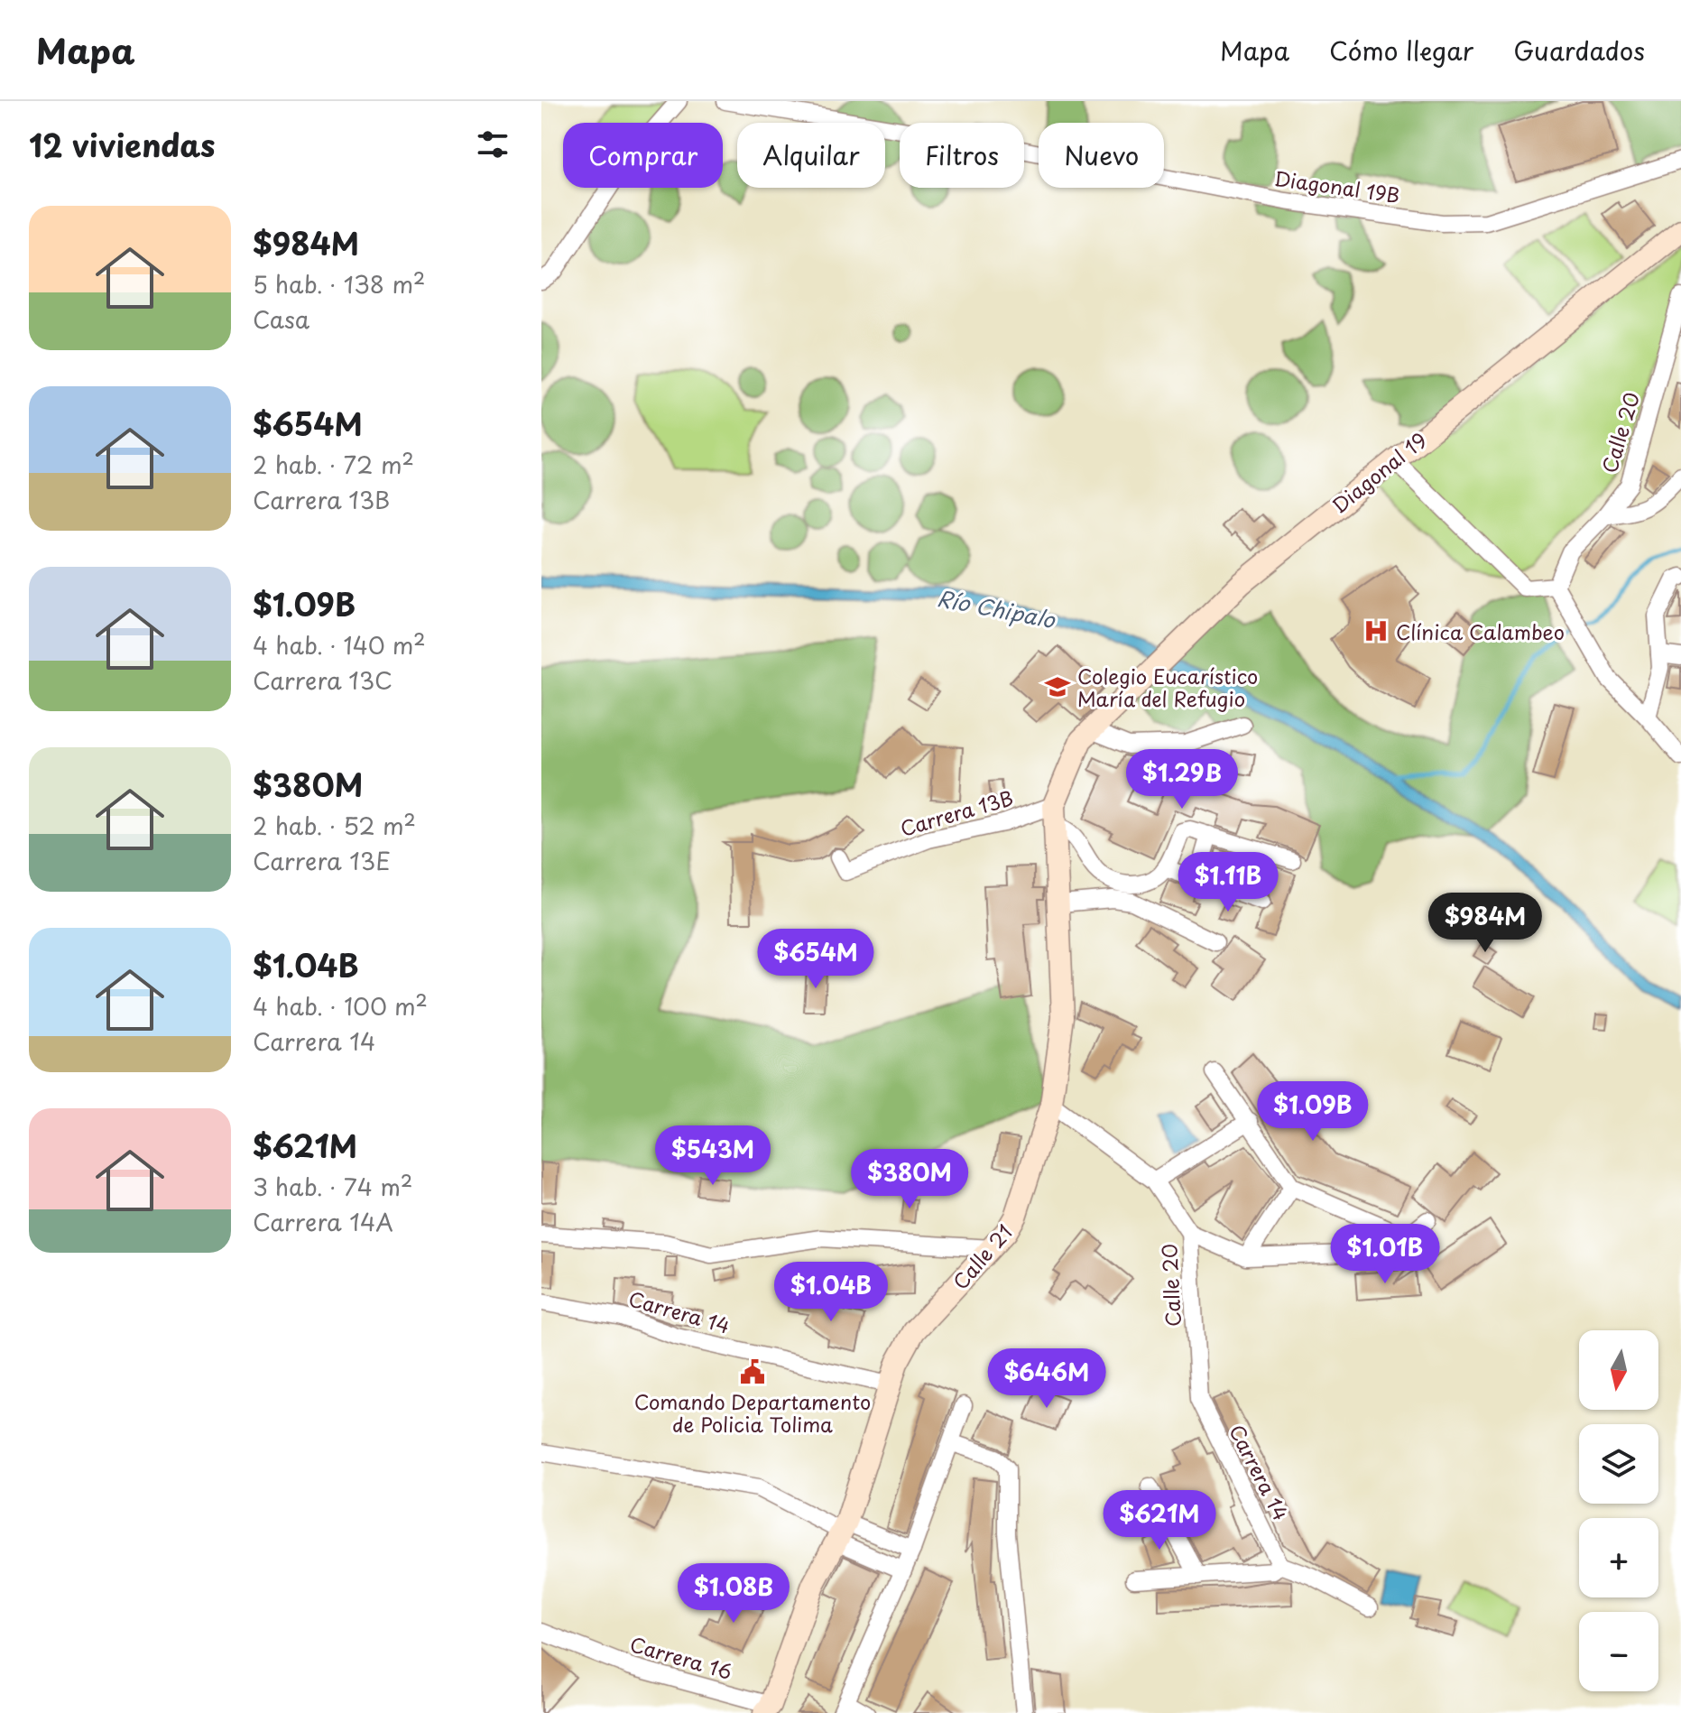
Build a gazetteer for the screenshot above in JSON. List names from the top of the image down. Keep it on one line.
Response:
{"streets":{"street":["Diagonal 19B","Calle 20","Diagonal 19","Carrera 13B","Calle 21","Carrera 14","Carrera 16"]},"crossings":[["Calle 20","Calle 21"],["Calle 20","Carrera 14"],["Diagonal 19","Calle 21"],["Carrera 13B","Calle 21"],["Calle 21","Carrera 14"],["Calle 21","Carrera 16"]],"water":["Río Chipalo"],"places":{"hospital":["Clínica Calambeo"],"school or university":["Colegio Eucarístico María del Refugio"],"public building":["Comando Departamento de Policia Tolima"]},"north":"bottom","page":{"header":"Mapa","nav":["Mapa","Cómo llegar","Guardados"],"heading":"12 viviendas","chip":["Comprar","Alquilar","Filtros","Nuevo"],"list":[{"name":"$984M","note":"5 hab. · 138 m² · Casa"},{"name":"$654M","note":"2 hab. · 72 m² · Carrera 13B"},{"name":"$1.09B","note":"4 hab. · 140 m² · Carrera 13C"},{"name":"$380M","note":"2 hab. · 52 m² · Carrera 13E"},{"name":"$1.04B","note":"4 hab. · 100 m² · Carrera 14"},{"name":"$621M","note":"3 hab. · 74 m² · Carrera 14A"}],"price":["$1.29B","$1.11B","$984M","$654M","$1.09B","$543M","$380M","$1.01B","$1.04B","$646M","$621M","$1.08B"],"map_buttons":["+","−"]}}
